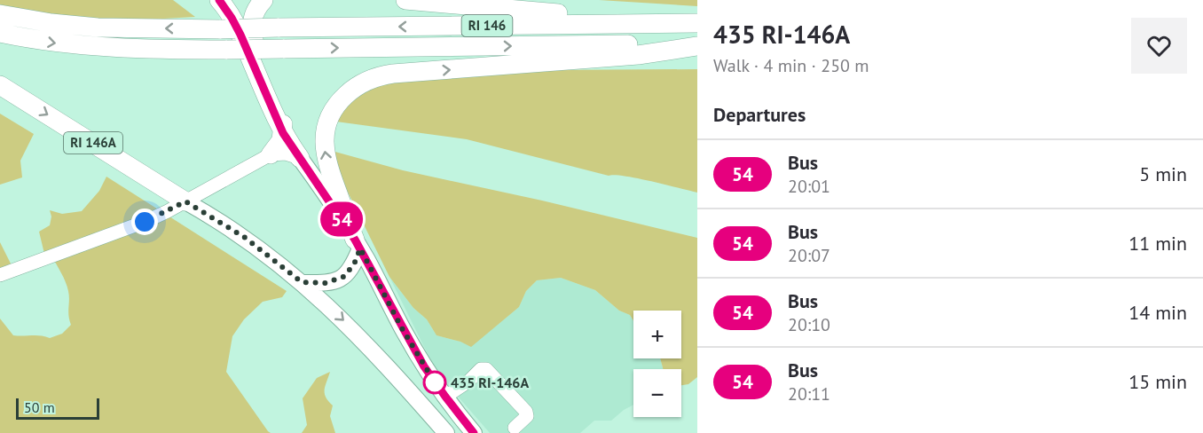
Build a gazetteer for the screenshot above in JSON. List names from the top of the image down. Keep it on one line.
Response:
{"streets":{"highway":["RI 146","RI 146A"]},"places":["435 RI-146A"],"lines":["bus line 54"],"scale_bar":"50 m","page":{"on_map":"54","heading":[["435 RI-146A","Walk · 4 min · 250 m"],"Departures"],"list":[{"mark":"54","name":"Bus","note":"20:01","value":"5 min"},{"mark":"54","name":"Bus","note":"20:07","value":"11 min"},{"mark":"54","name":"Bus","note":"20:10","value":"14 min"},{"mark":"54","name":"Bus","note":"20:11","value":"15 min"}],"map_buttons":["+","−"],"scale":"50 m"}}
